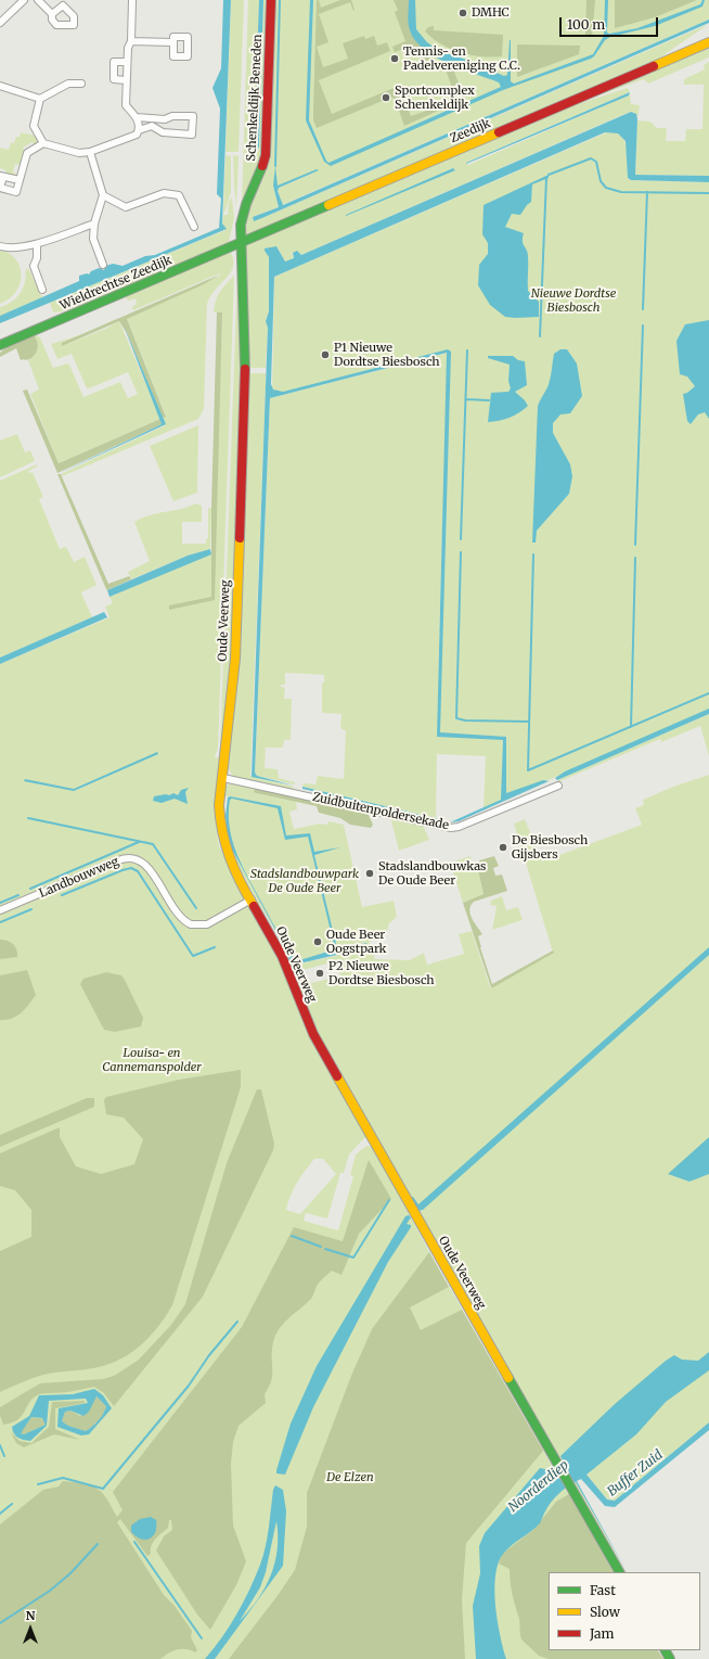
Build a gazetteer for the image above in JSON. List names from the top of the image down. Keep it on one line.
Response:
{"streets":{"street":["Schenkeldijk Beneden","Zeedijk","Wieldrechtse Zeedijk","Oude Veerweg","Zuidbuitenpoldersekade","Landbouwweg"]},"crossings":[["Schenkeldijk Beneden","Zeedijk"],["Schenkeldijk Beneden","Wieldrechtse Zeedijk"],["Schenkeldijk Beneden","Oude Veerweg"],["Zeedijk","Wieldrechtse Zeedijk"],["Zeedijk","Oude Veerweg"],["Wieldrechtse Zeedijk","Oude Veerweg"],["Oude Veerweg","Zuidbuitenpoldersekade"],["Oude Veerweg","Landbouwweg"]],"water":["Buffer Zuid","Noorderdiep"],"parks":["Nieuwe Dordtse Biesbosch","Stadslandbouwpark De Oude Beer","Louisa- en Cannemanspolder","De Elzen"],"places":["DMHC","Tennis- en Padelvereniging C.C.","Sportcomplex Schenkeldijk","P1 Nieuwe Dordtse Biesbosch","De Biesbosch Gijsbers","Stadslandbouwkas De Oude Beer","Oude Beer Oogstpark","P2 Nieuwe Dordtse Biesbosch"],"legend":["Fast","Slow","Jam"],"scale_bar":"100 m","north":"top"}
